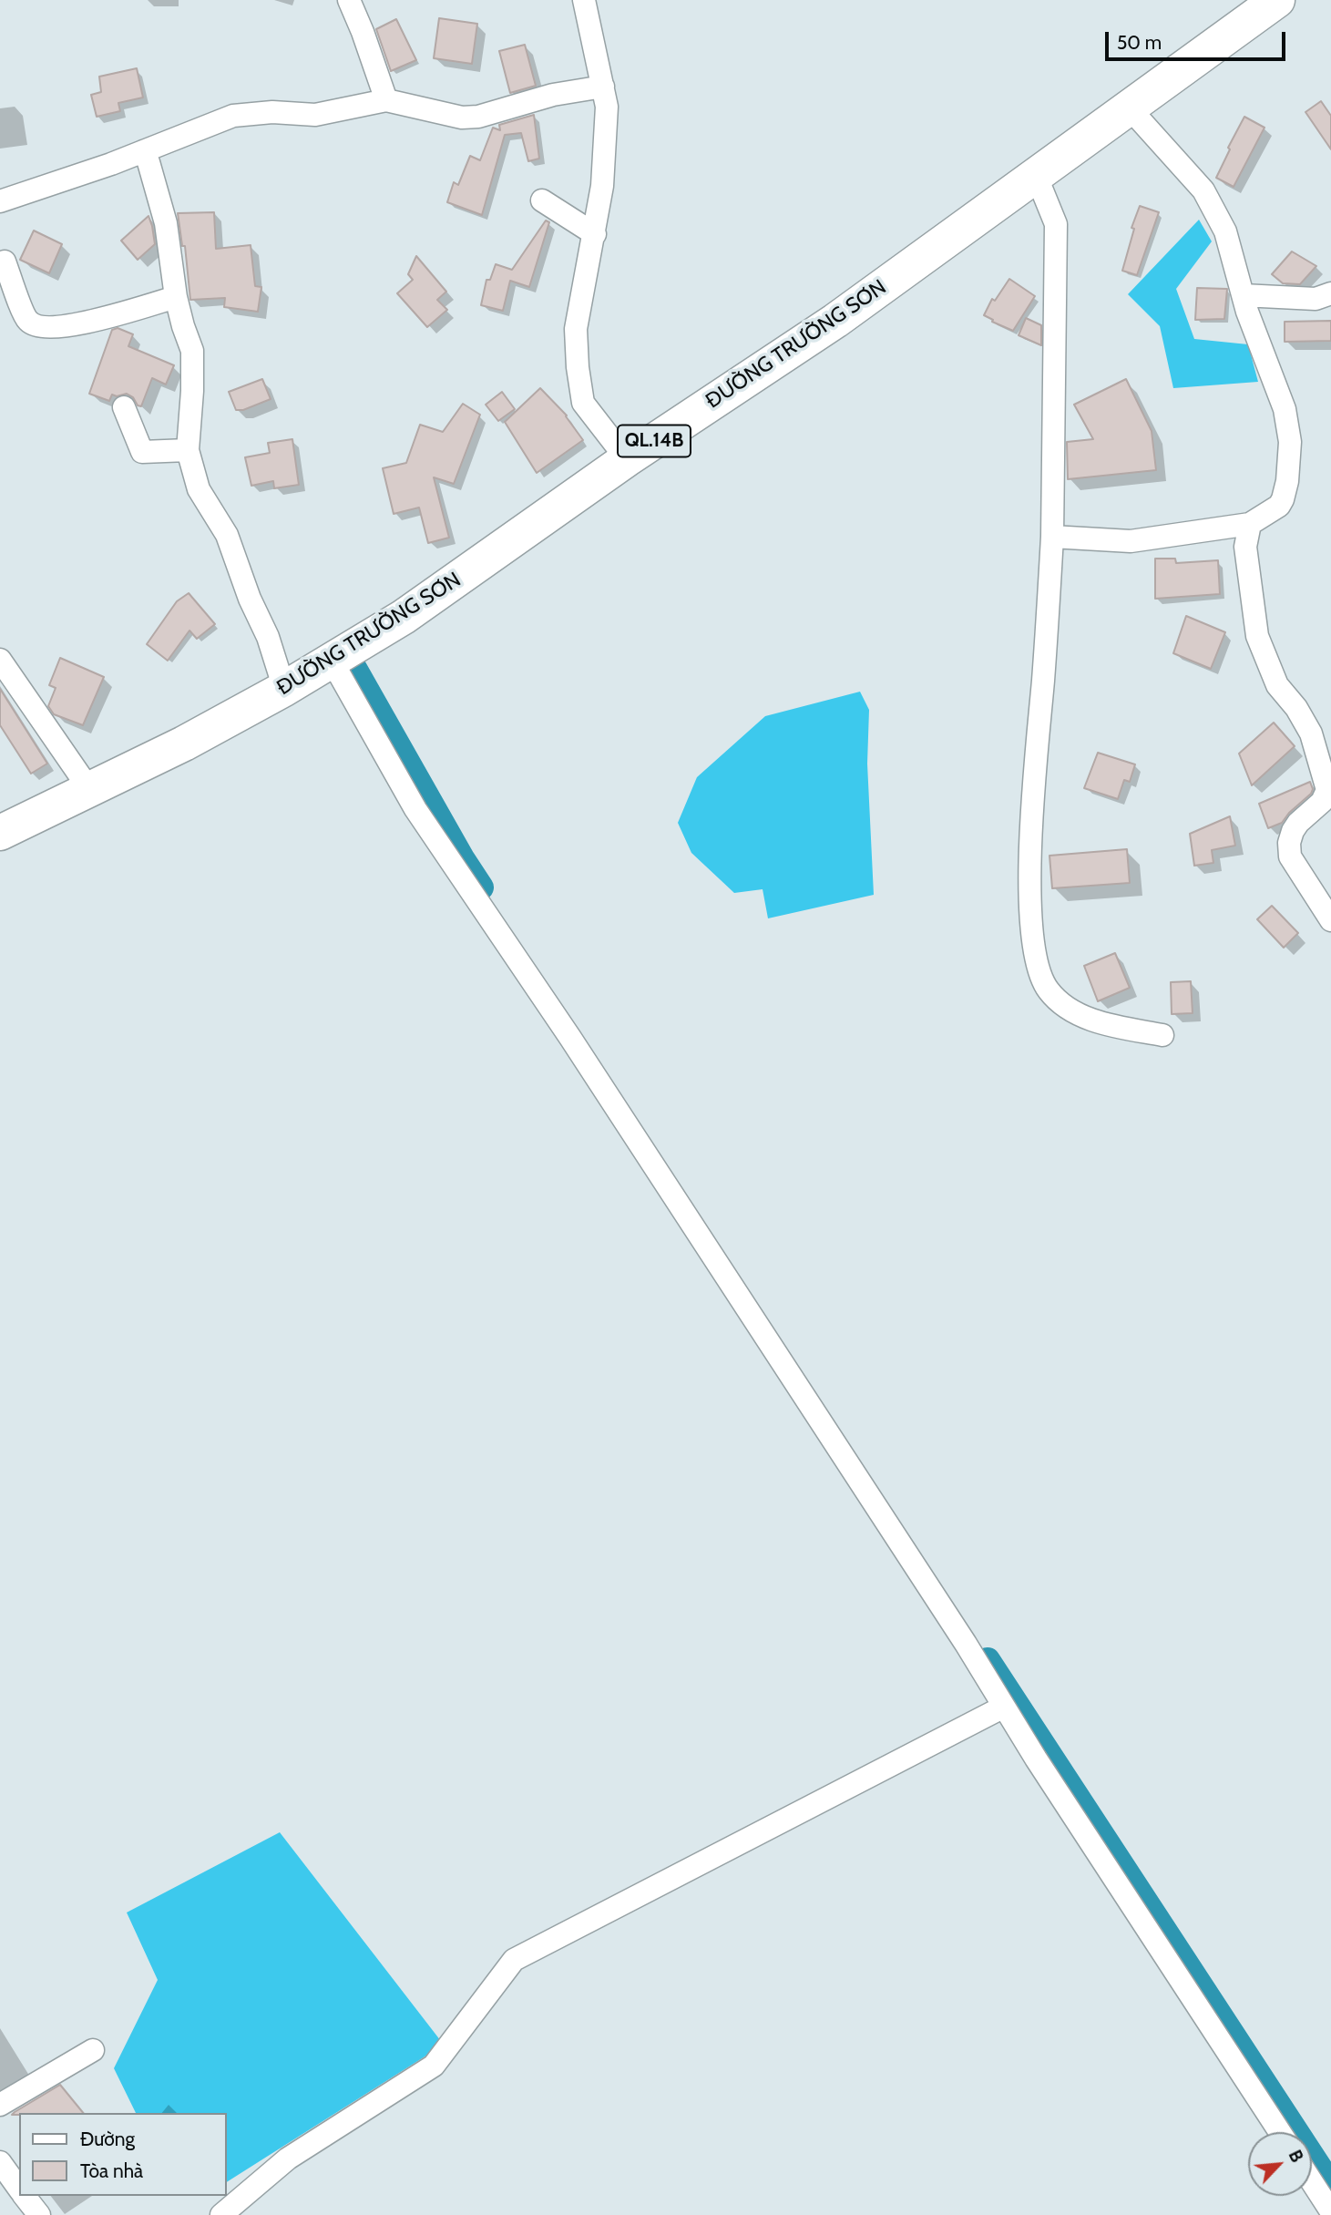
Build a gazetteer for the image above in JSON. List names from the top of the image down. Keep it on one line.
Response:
{"streets":{"highway":["ĐƯỜNG TRƯỜNG SƠN","QL.14B"]},"legend":["Đường","Tòa nhà"],"scale_bar":"50 m","north":"top right"}
